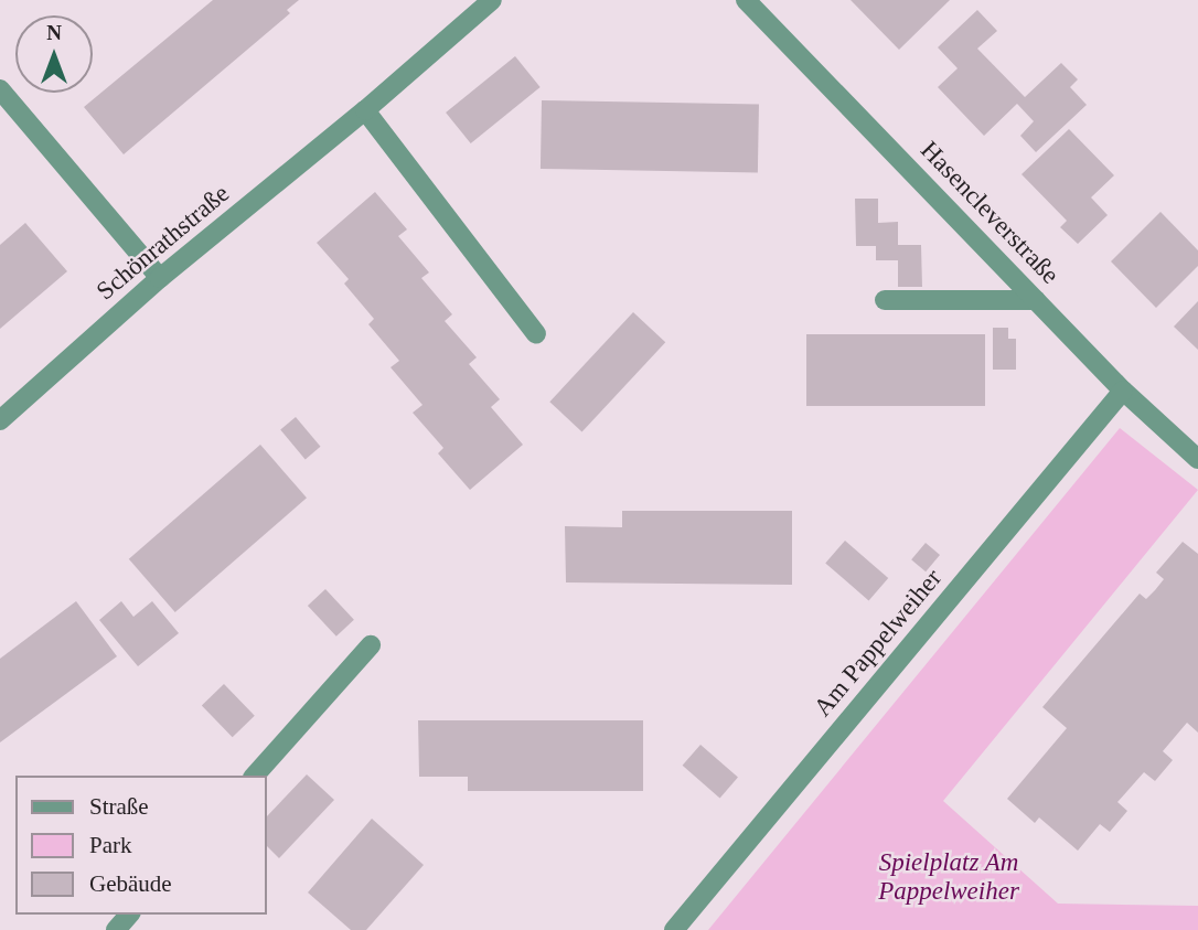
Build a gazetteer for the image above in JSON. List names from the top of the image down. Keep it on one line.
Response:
{"streets":{"street":["Hasencleverstraße","Schönrathstraße","Am Pappelweiher"]},"crossings":[["Hasencleverstraße","Am Pappelweiher"]],"parks":["Spielplatz Am Pappelweiher"],"legend":["Straße","Park","Gebäude"],"north":"top"}
